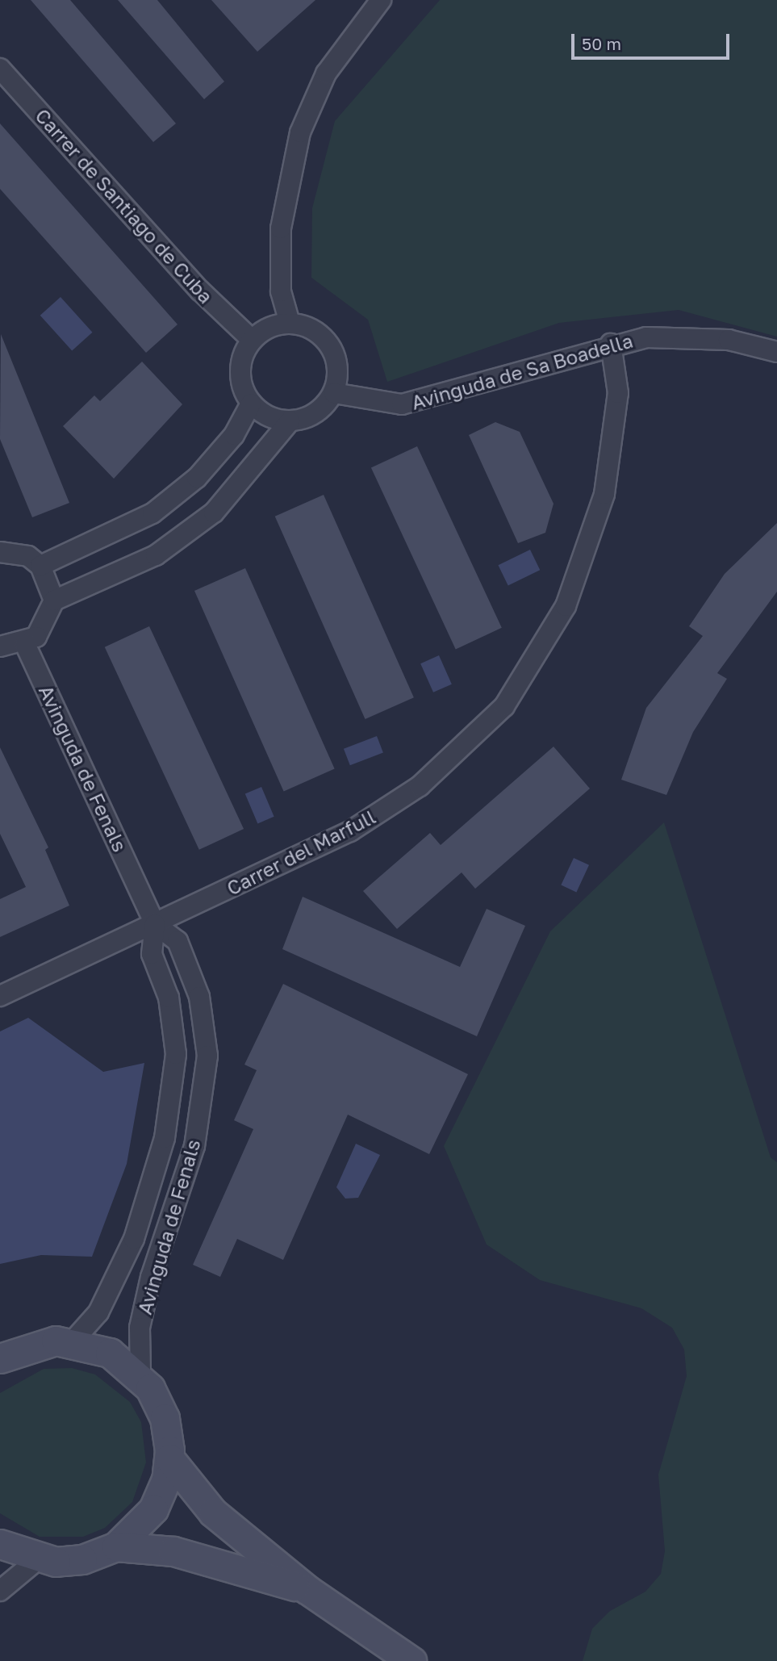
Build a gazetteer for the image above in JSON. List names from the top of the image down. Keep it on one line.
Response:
{"streets":{"street":["Carrer de Santiago de Cuba","Avinguda de Sa Boadella","Avinguda de Fenals","Carrer del Marfull"]},"crossings":[["Carrer de Santiago de Cuba","Avinguda de Sa Boadella"],["Avinguda de Sa Boadella","Carrer del Marfull"],["Avinguda de Fenals","Carrer del Marfull"]],"scale_bar":"50 m"}
